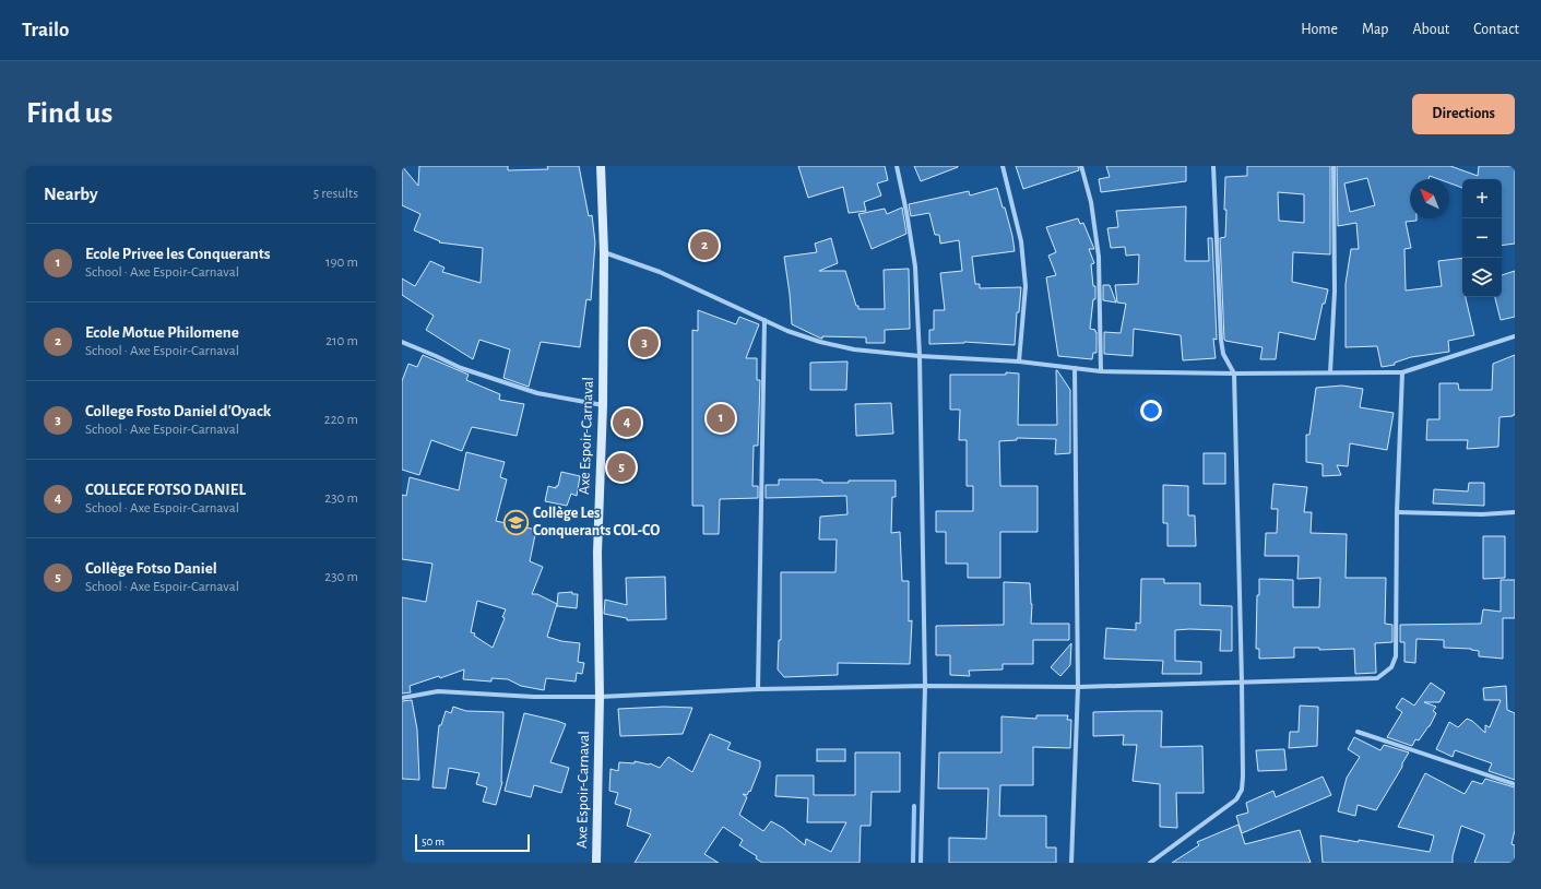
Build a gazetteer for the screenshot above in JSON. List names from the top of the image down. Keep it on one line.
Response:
{"streets":{"street":["Axe Espoir-Carnaval"]},"places":{"school or university":["Collège Les Conquerants COL-CO"]},"scale_bar":"50 m","north":"top left","page":{"header":"Trailo","nav":["Home","Map","About","Contact"],"buttons":"Directions","title":"Find us","heading":["Nearby","5 results"],"map_buttons":["+","−"],"list":[{"mark":"1","name":"Ecole Privee les Conquerants","note":"School · Axe Espoir-Carnaval","value":"190 m"},{"mark":"2","name":"Ecole Motue Philomene","note":"School · Axe Espoir-Carnaval","value":"210 m"},{"mark":"3","name":"College Fosto Daniel d'Oyack","note":"School · Axe Espoir-Carnaval","value":"220 m"},{"mark":"4","name":"COLLEGE FOTSO DANIEL","note":"School · Axe Espoir-Carnaval","value":"230 m"},{"mark":"5","name":"Collège Fotso Daniel","note":"School · Axe Espoir-Carnaval","value":"230 m"}],"pins":["2","3","1","4","5"],"scale":"50 m"}}
